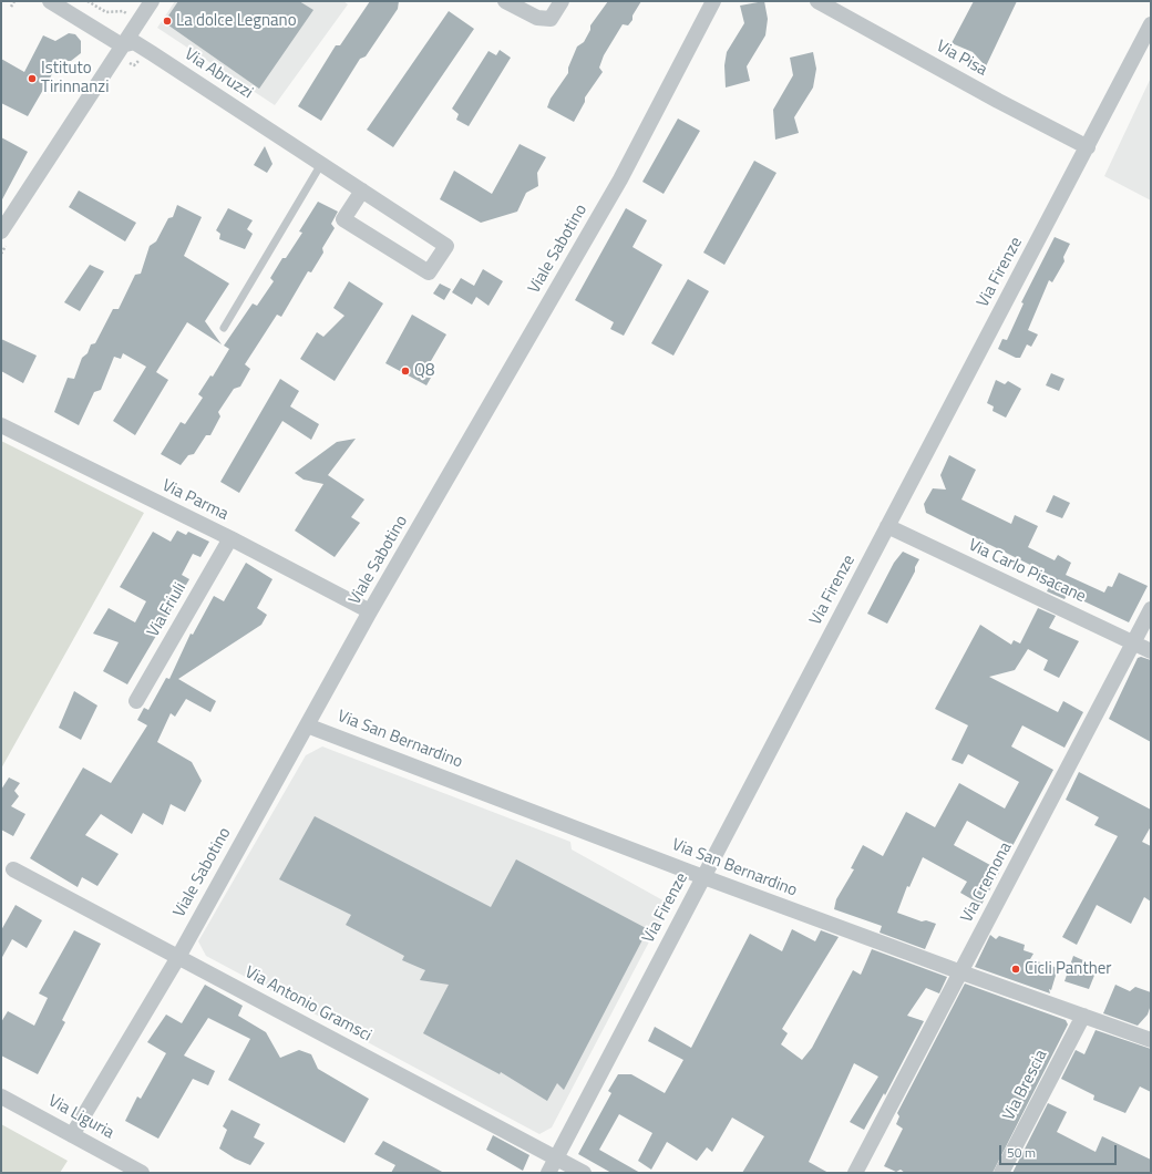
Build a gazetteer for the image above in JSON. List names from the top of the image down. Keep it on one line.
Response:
{"streets":{"street":["Via Pisa","Via Abruzzi","Viale Sabotino","Via Firenze","Via Parma","Via Carlo Pisacane","Via Friuli","Via San Bernardino","Via Cremona","Via Antonio Gramsci","Via Brescia","Via Liguria"]},"crossings":[["Via Pisa","Via Firenze"],["Viale Sabotino","Via Parma"],["Viale Sabotino","Via San Bernardino"],["Viale Sabotino","Via Antonio Gramsci"],["Viale Sabotino","Via Liguria"],["Via Firenze","Via Carlo Pisacane"],["Via Firenze","Via San Bernardino"],["Via Firenze","Via Antonio Gramsci"],["Via Parma","Via Friuli"],["Via Carlo Pisacane","Via Cremona"],["Via San Bernardino","Via Cremona"],["Via San Bernardino","Via Brescia"]],"places":["La dolce Legnano","Istituto Tirinnanzi","Q8","Cicli Panther"],"scale_bar":"50 m"}
